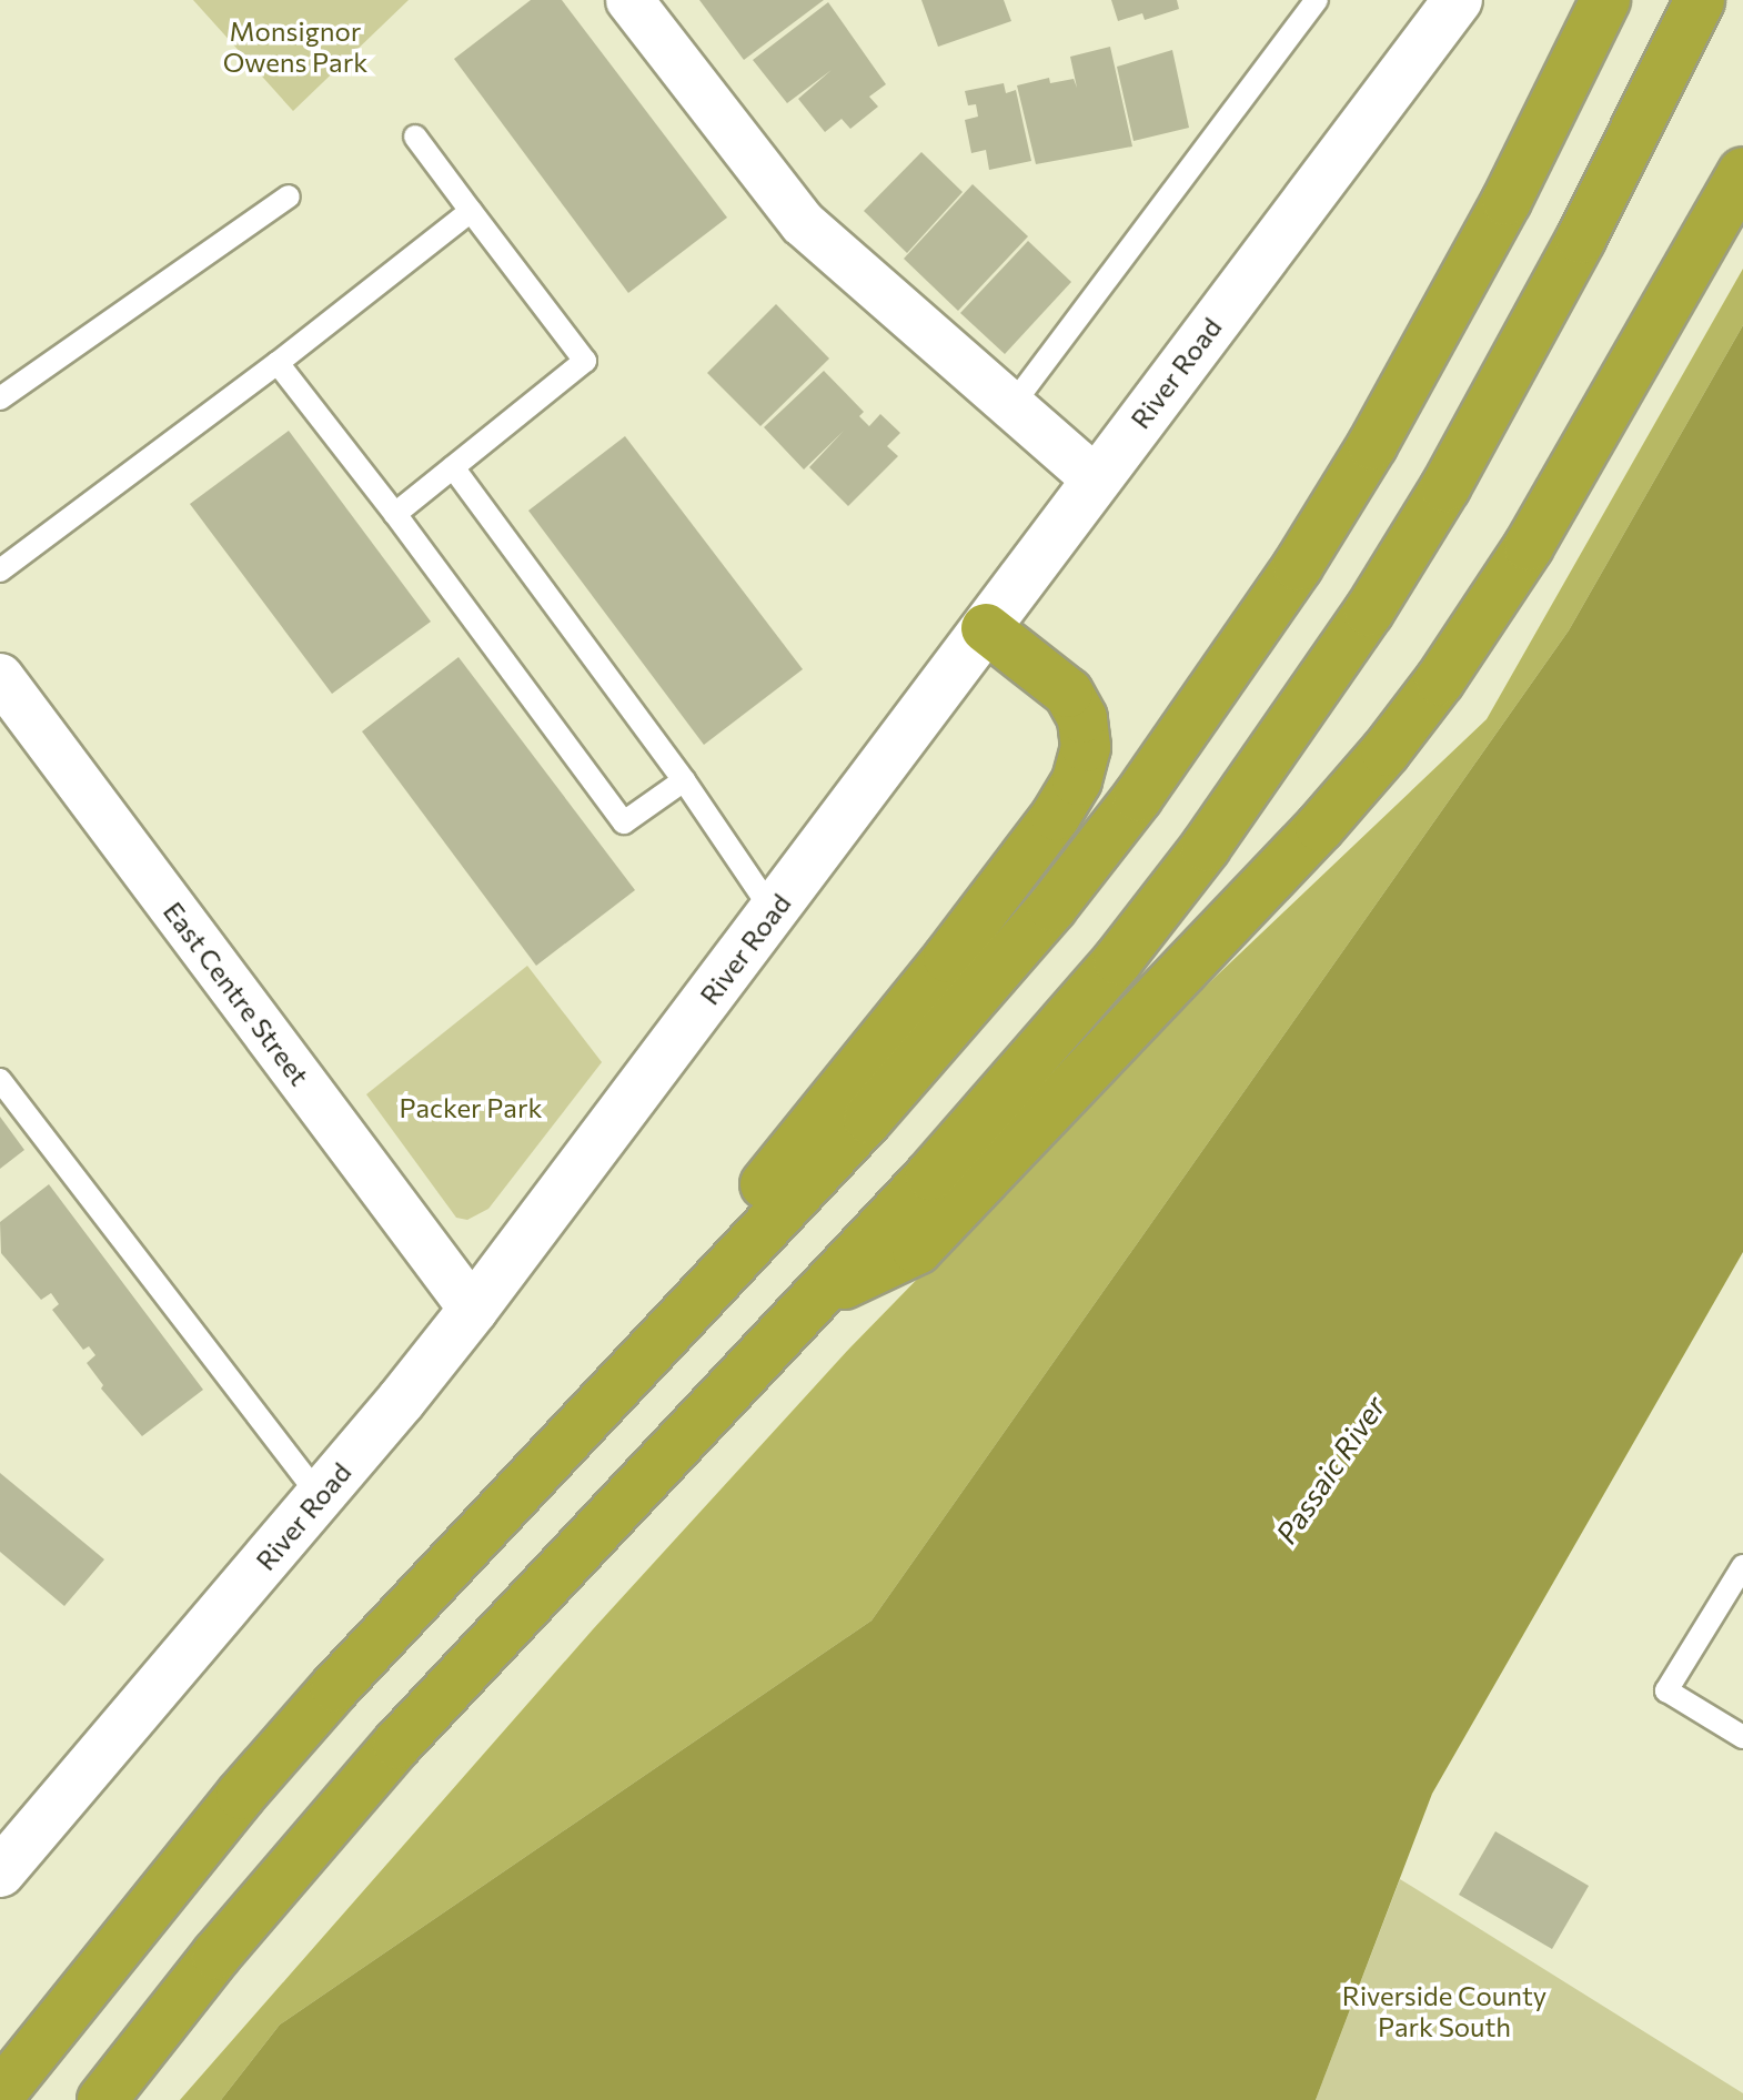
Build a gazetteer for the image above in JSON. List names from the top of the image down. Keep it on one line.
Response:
{"streets":{"street":["River Road","East Centre Street"]},"crossings":[["River Road","East Centre Street"]],"water":["Passaic River"],"parks":["Monsignor Owens Park","Packer Park","Riverside County Park South"]}
